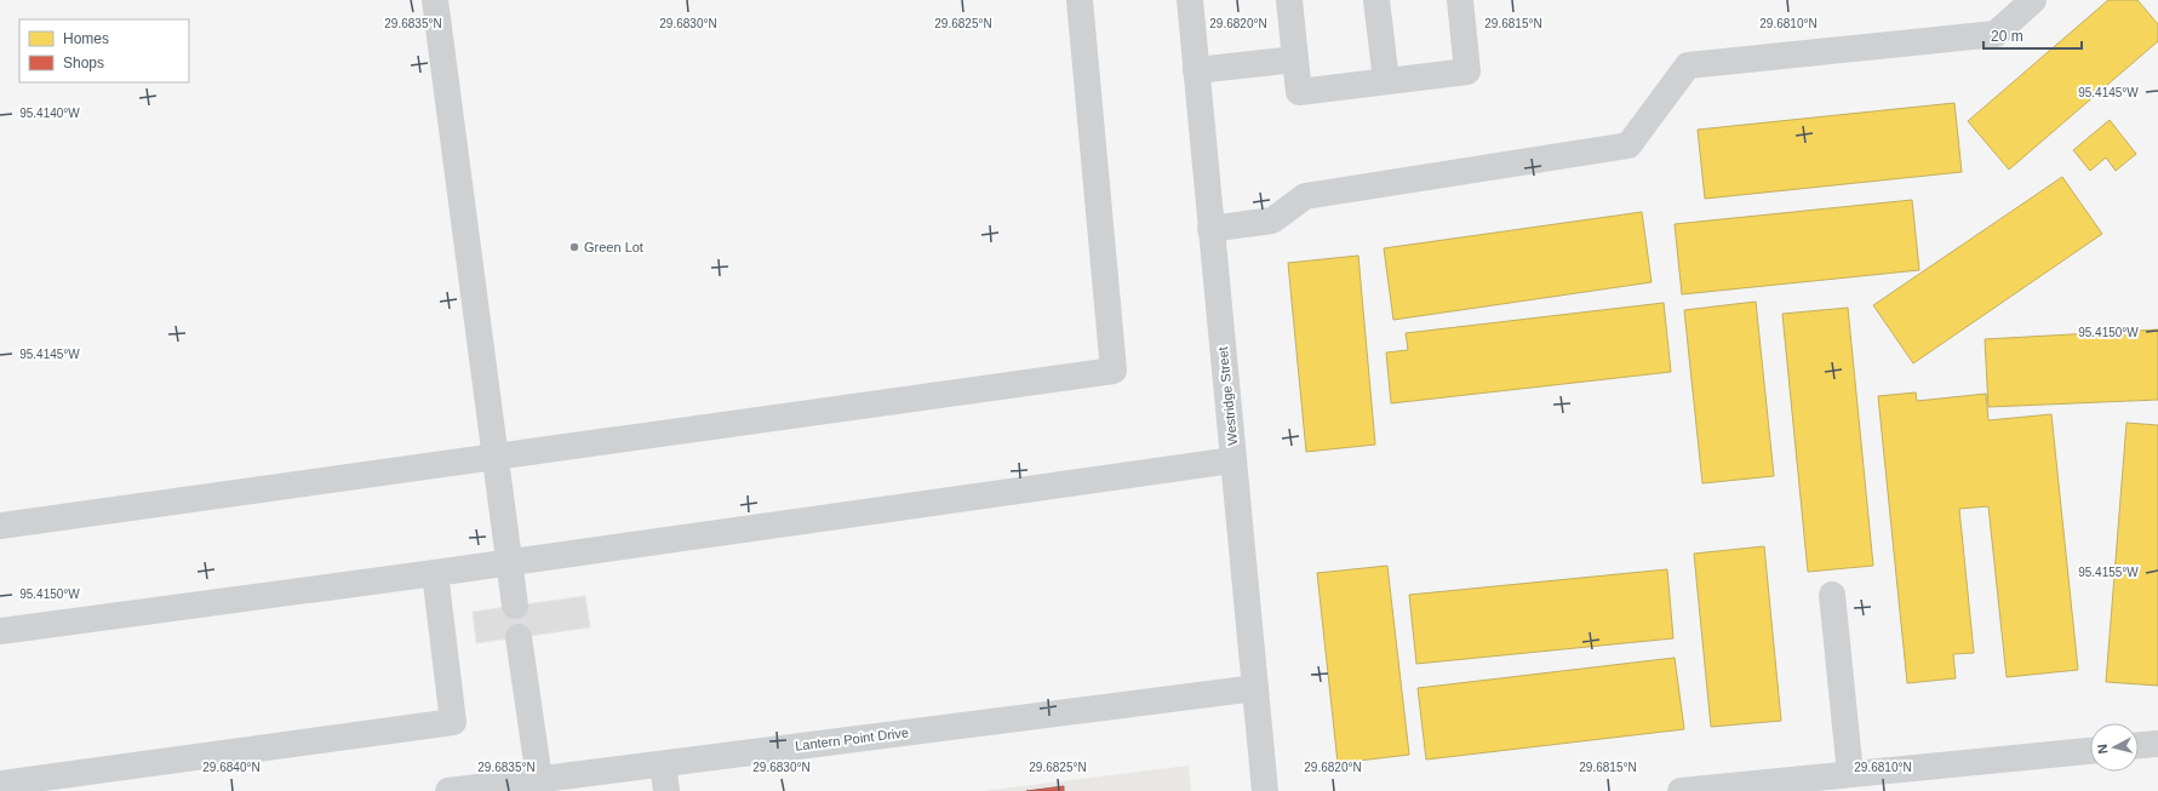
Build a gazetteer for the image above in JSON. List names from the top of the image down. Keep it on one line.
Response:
{"streets":{"street":["Westridge Street","Lantern Point Drive"]},"crossings":[["Westridge Street","Lantern Point Drive"]],"places":["Green Lot"],"legend":["Homes","Shops"],"scale_bar":"20 m","north":"left","coordinates":["29.6835°N","29.6830°N","29.6825°N","29.6820°N","29.6815°N","29.6810°N","95.4145°W","95.4140°W","95.4150°W","95.4155°W","29.6840°N"]}
